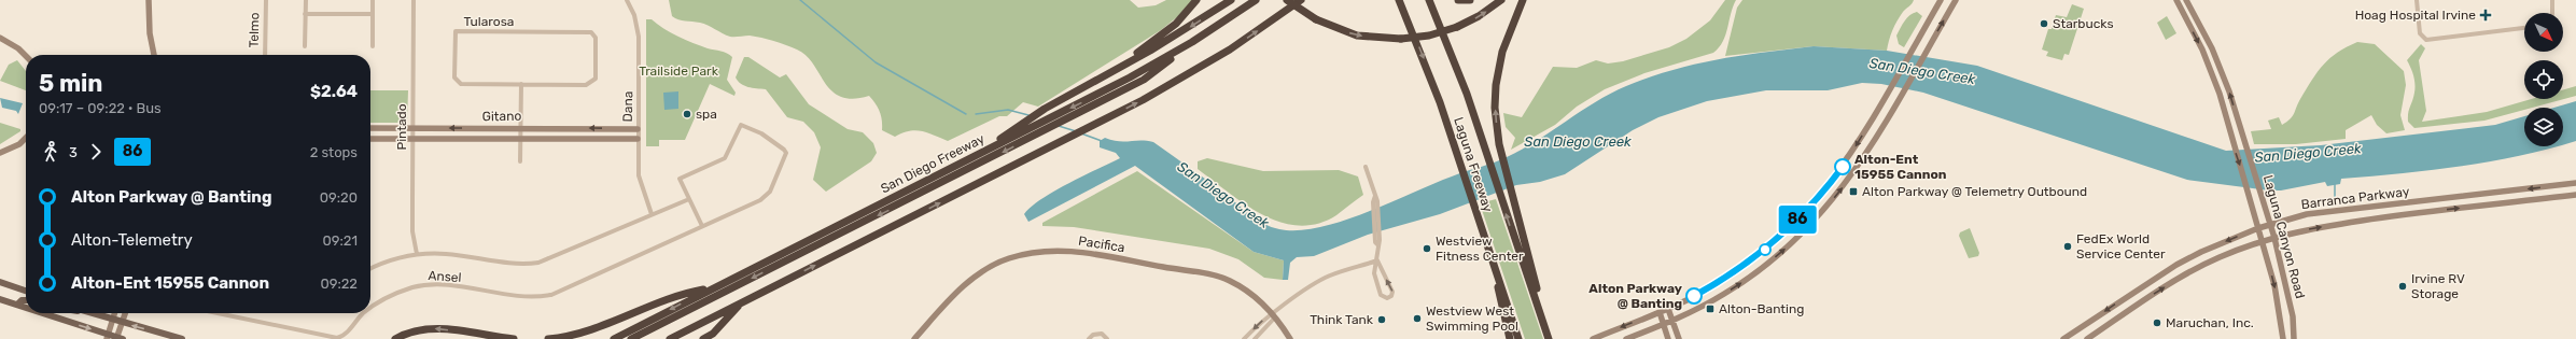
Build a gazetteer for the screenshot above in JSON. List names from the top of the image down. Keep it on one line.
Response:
{"streets":{"highway":["San Diego Freeway","Laguna Freeway"],"main road":["Gitano","Barranca Parkway","Laguna Canyon Road","Pacifica"],"street":["Tularosa","Telmo","Dana","Pintado","Ansel"]},"crossings":[["Dana","Gitano"],["Dana","Ansel"],["Gitano","Pintado"],["Pintado","Ansel"],["Barranca Parkway","Laguna Canyon Road"]],"water":["San Diego Creek"],"parks":["Trailside Park"],"places":{"health":["Hoag Hospital Irvine"],"other":["Starbucks","spa","Alton-Ent 15955 Cannon","FedEx World Service Center","Westview Fitness Center","Irvine RV Storage","Alton Parkway @ Banting","Westview West Swimming Pool","Think Tank","Maruchan, Inc."],"transit":["Alton Parkway @ Telemetry Outbound","Alton-Banting"]},"lines":["bus line 86"],"north":"bottom right","page":{"on_map":"86","heading":["5 min","09:17 – 09:22 · Bus","$2.64"],"legs":["3","86","2 stops"],"list":[{"name":"Alton Parkway @ Banting","value":"09:20"},{"name":"Alton-Telemetry","value":"09:21"},{"name":"Alton-Ent 15955 Cannon","value":"09:22"}]}}
